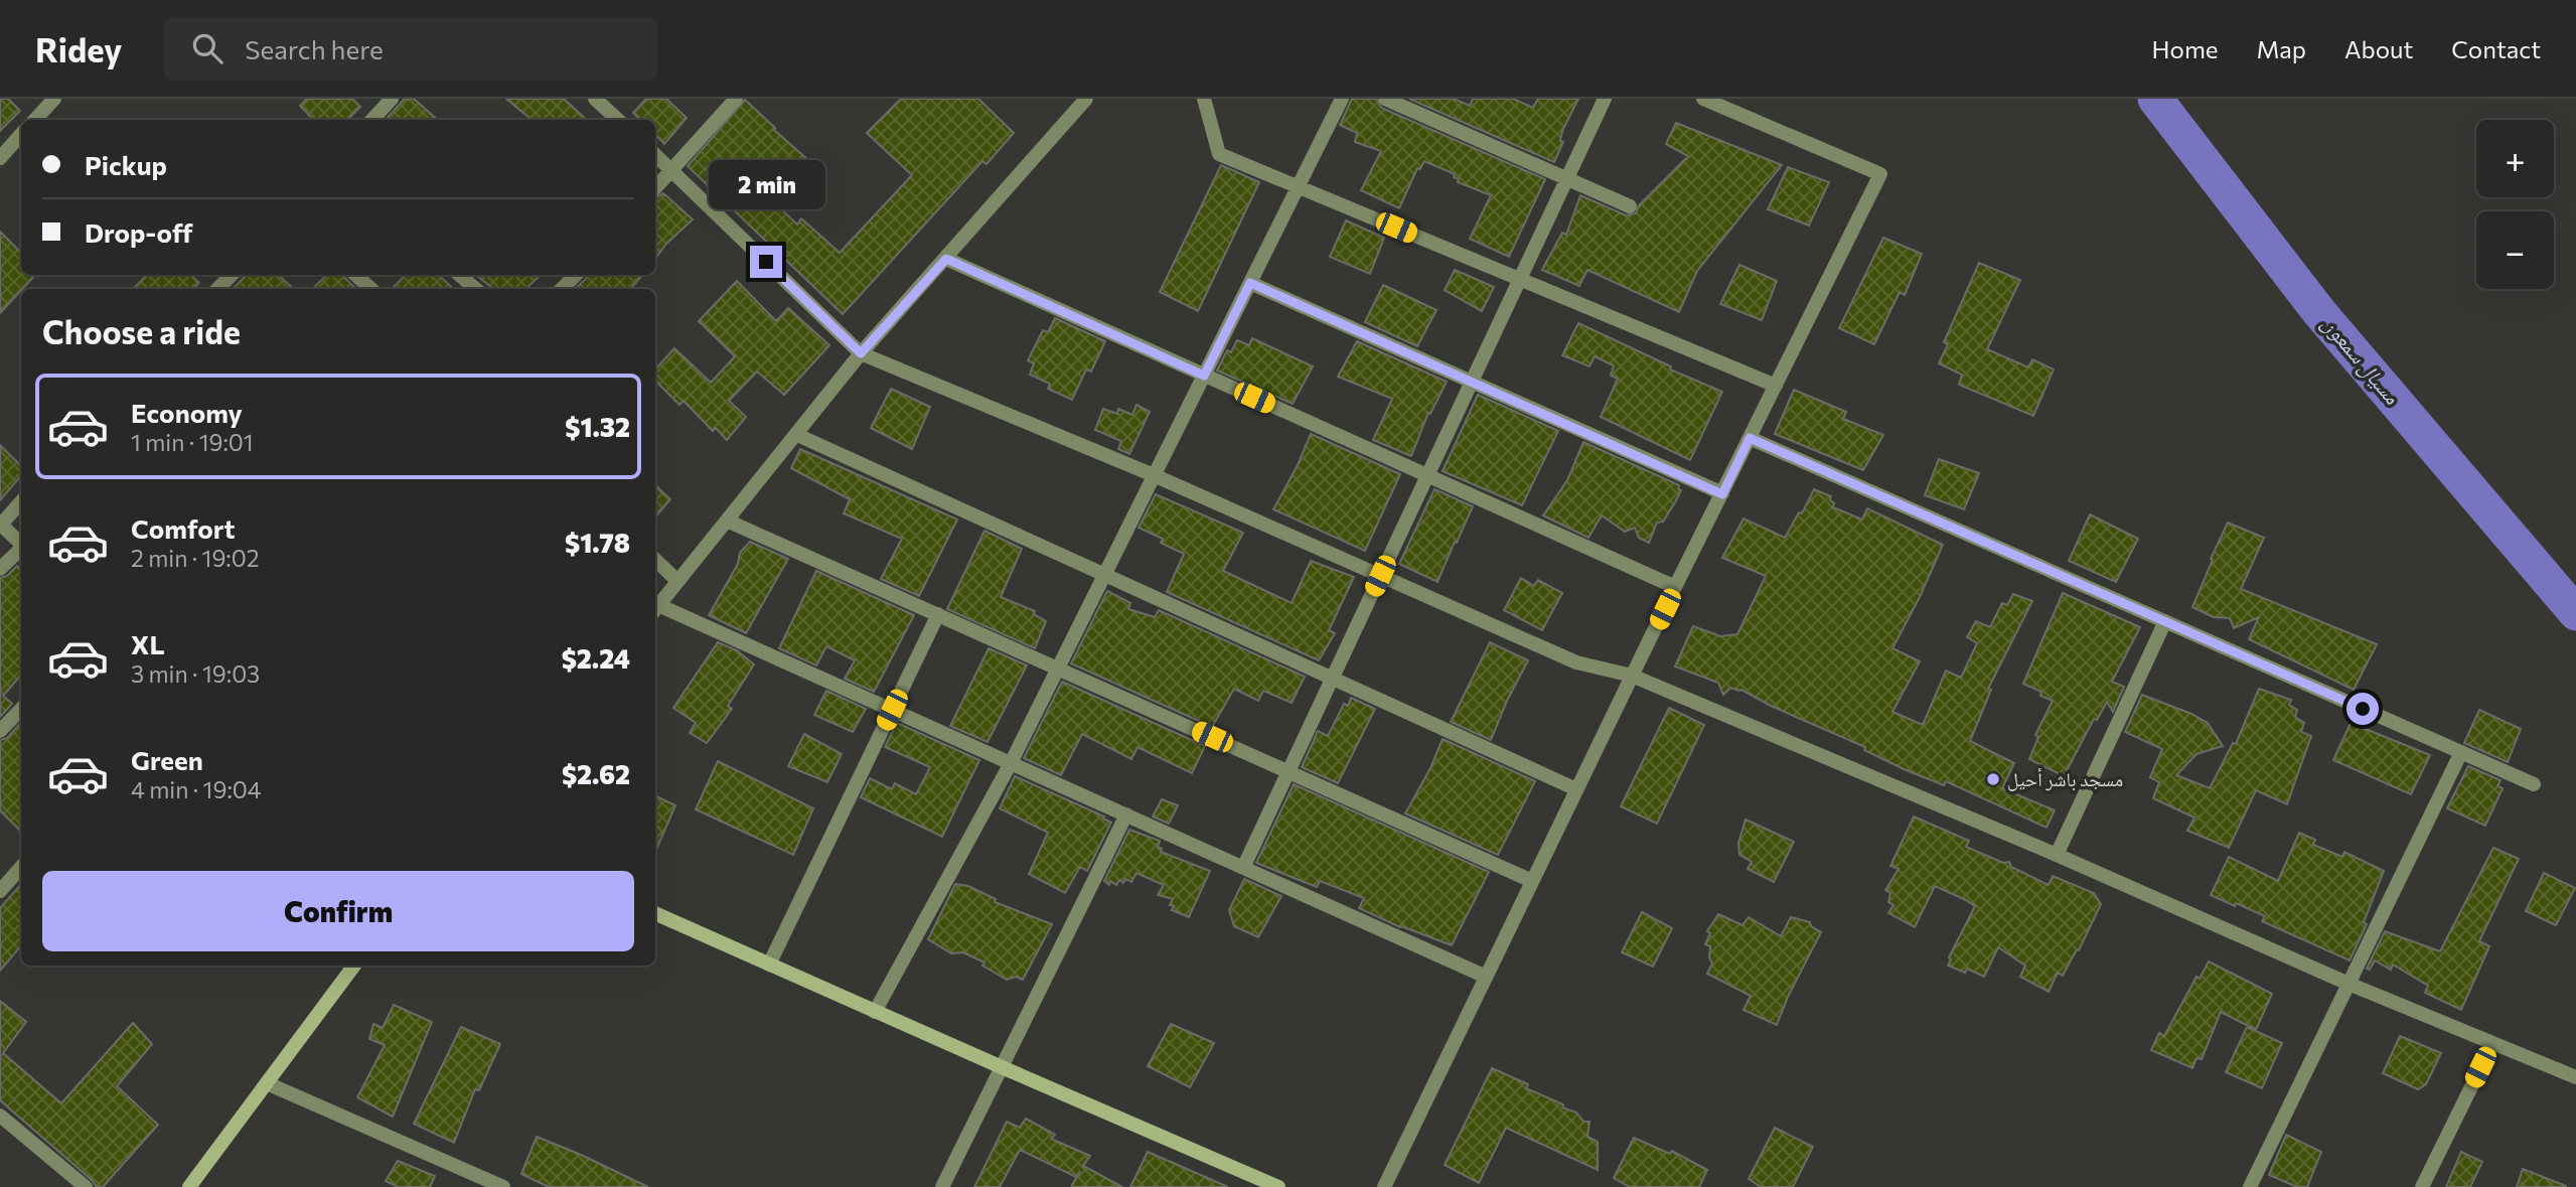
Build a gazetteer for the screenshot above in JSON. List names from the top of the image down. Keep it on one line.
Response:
{"water":["مسيال سمعون"],"places":["مسجد باشر أحيل"],"page":{"header":"Ridey","search":"Search here","nav":["Home","Map","About","Contact"],"map_buttons":["+","−"],"banner":["Pickup","Drop-off"],"bubble":"2 min","heading":"Choose a ride","list":[{"name":"Economy","note":"1 min · 19:01","value":"$1.32"},{"name":"Comfort","note":"2 min · 19:02","value":"$1.78"},{"name":"XL","note":"3 min · 19:03","value":"$2.24"},{"name":"Green","note":"4 min · 19:04","value":"$2.62"}],"buttons":"Confirm"}}
